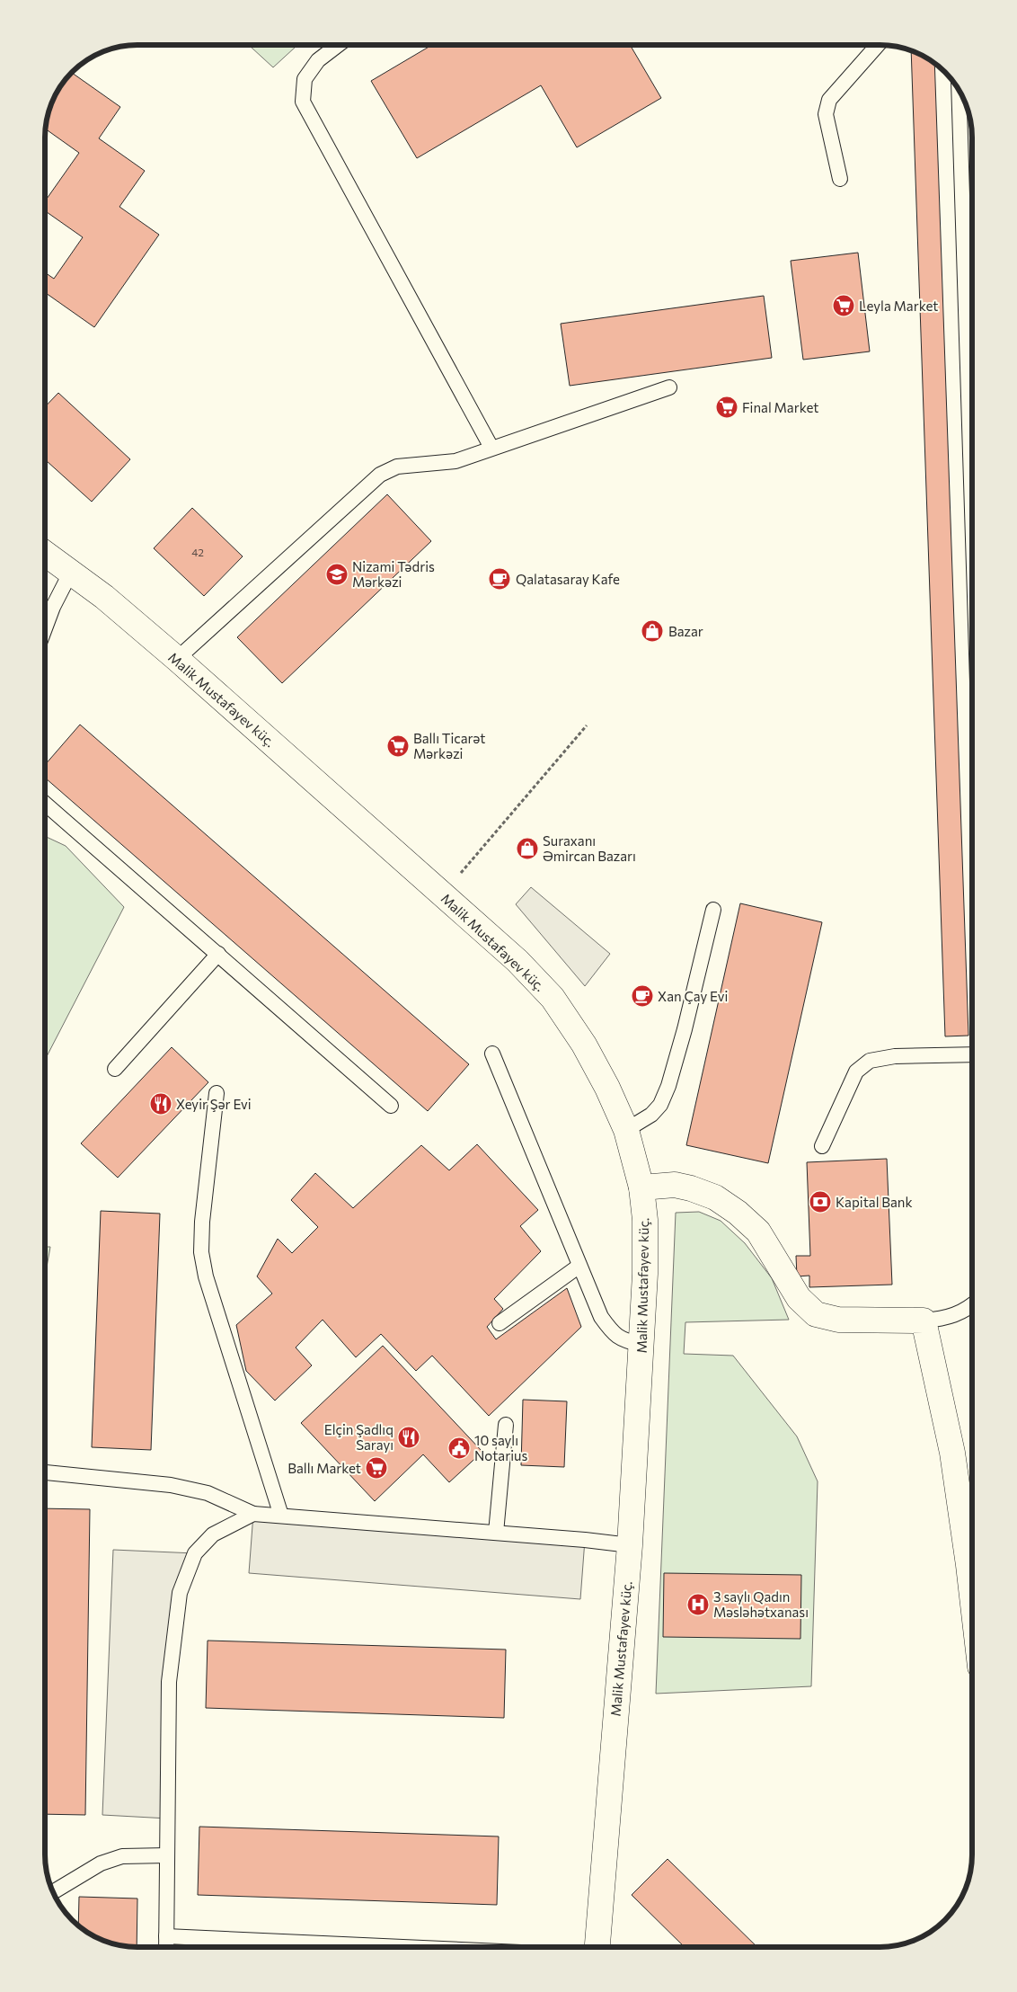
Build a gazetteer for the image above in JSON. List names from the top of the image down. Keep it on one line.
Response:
{"streets":{"street":["Malik Mustafayev küç."]},"places":{"supermarket":["Leyla Market","Final Market","Ballı Ticarət Mərkəzi","Ballı Market"],"school or university":["Nizami Tədris Mərkəzi"],"cafe":["Qalatasaray Kafe","Xan Çay Evi"],"shop":["Bazar","Suraxanı Əmircan Bazarı"],"restaurant":["Xeyir Şər Evi","Elçin Şadlıq Sarayı"],"bank":["Kapital Bank"],"public building":["10 saylı Notarius"],"hospital":["3 saylı Qadın Məsləhətxanası"]},"house_numbers":["42"]}
